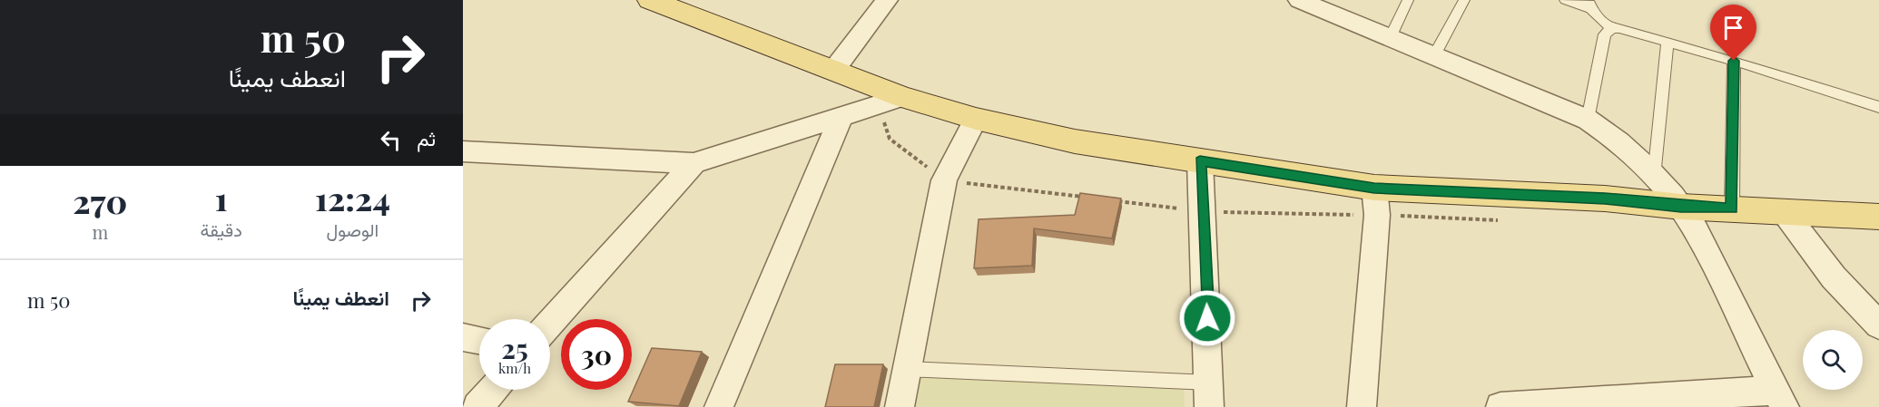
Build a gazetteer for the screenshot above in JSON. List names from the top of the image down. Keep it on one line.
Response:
{"page":{"turn":["50 m","انعطف يمينًا"],"then":"ثم","eta":["12:24","الوصول","1","دقيقة","270","m"],"list":[{"name":"انعطف يمينًا","value":"50 m"}],"speed":"25 km/h","limit":"30"}}
